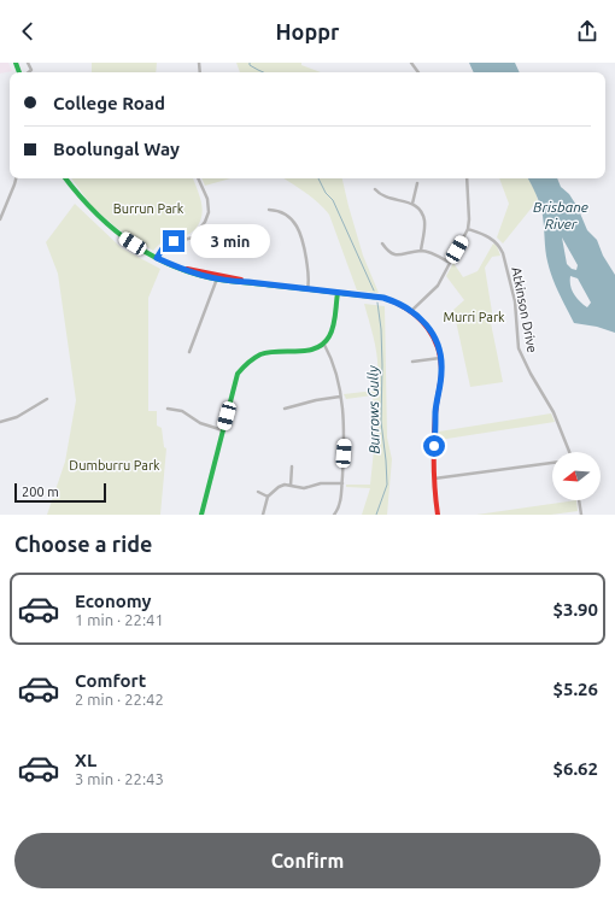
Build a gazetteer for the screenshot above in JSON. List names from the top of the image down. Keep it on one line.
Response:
{"streets":{"street":["Atkinson Drive"]},"water":["Brisbane River","Burrows Gully"],"parks":["Burrun Park","Murri Park","Dumburru Park"],"scale_bar":"200 m","north":"left","page":{"header":"Hoppr","banner":["College Road","Boolungal Way"],"bubble":"3 min","scale":"200 m","heading":"Choose a ride","list":[{"name":"Economy","note":"1 min · 22:41","value":"$3.90"},{"name":"Comfort","note":"2 min · 22:42","value":"$5.26"},{"name":"XL","note":"3 min · 22:43","value":"$6.62"}],"buttons":"Confirm"}}
